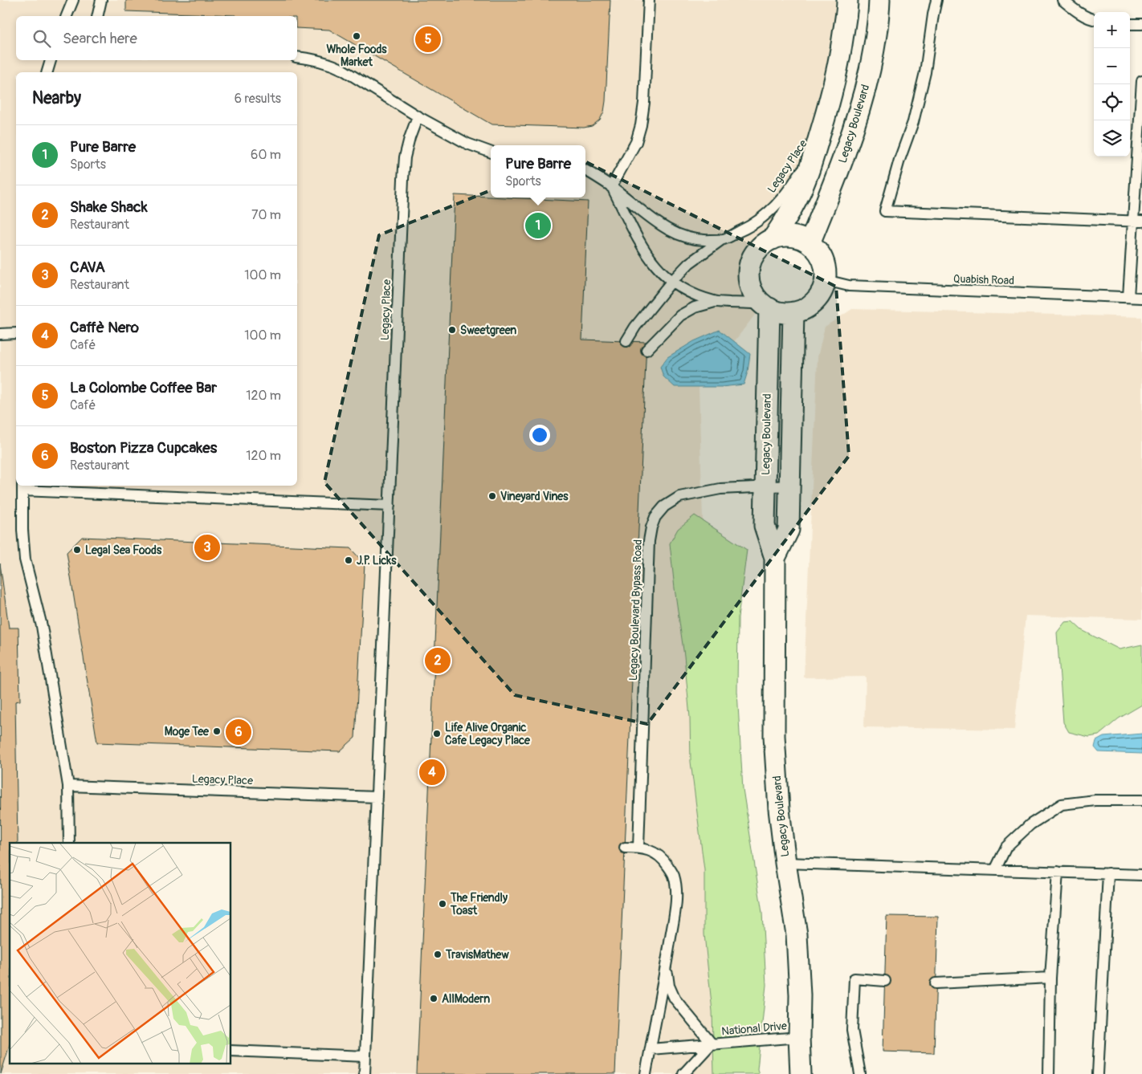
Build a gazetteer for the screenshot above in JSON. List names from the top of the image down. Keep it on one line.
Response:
{"streets":{"street":["Legacy Boulevard"],"lane":["Legacy Place","Quabish Road","Legacy Boulevard Bypass Road","National Drive"]},"crossings":[["Legacy Boulevard","Quabish Road"],["Legacy Boulevard","Legacy Boulevard Bypass Road"],["Legacy Boulevard","National Drive"]],"places":["Whole Foods Market","Sweetgreen","Vineyard Vines","Legal Sea Foods","J.P. Licks","Moge Tee","Life Alive Organic Cafe Legacy Place","The Friendly Toast","TravisMathew","AllModern"],"page":{"map_buttons":["+","−"],"search":"Search here","pins":["5","1","3","2","6","4"],"heading":["Nearby","6 results"],"list":[{"mark":"1","name":"Pure Barre","note":"Sports","value":"60 m"},{"mark":"2","name":"Shake Shack","note":"Restaurant","value":"70 m"},{"mark":"3","name":"CAVA","note":"Restaurant","value":"100 m"},{"mark":"4","name":"Caffè Nero","note":"Café","value":"100 m"},{"mark":"5","name":"La Colombe Coffee Bar","note":"Café","value":"120 m"},{"mark":"6","name":"Boston Pizza Cupcakes","note":"Restaurant","value":"120 m"}],"popup":["Pure Barre","Sports"]}}
